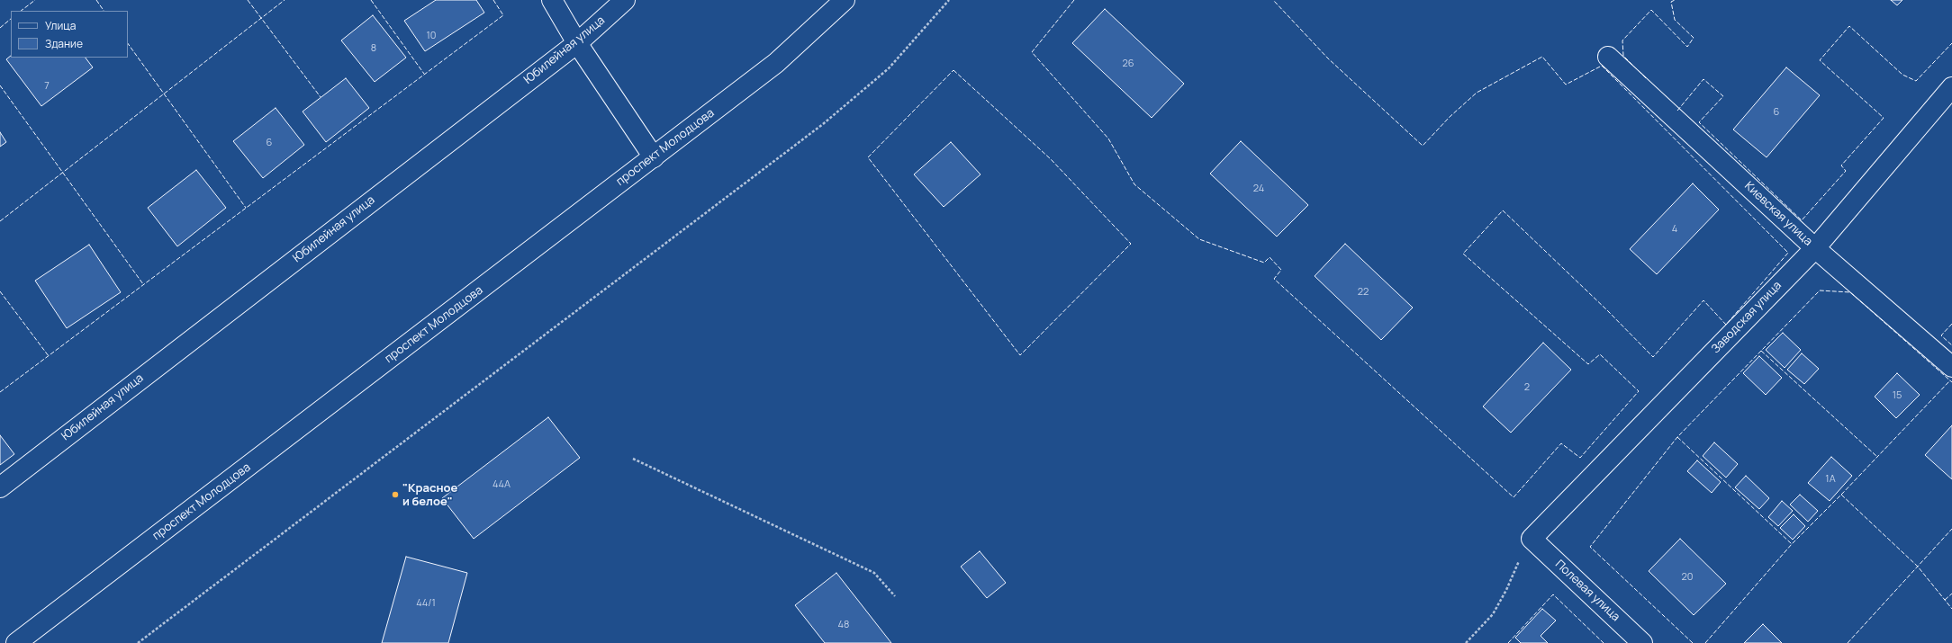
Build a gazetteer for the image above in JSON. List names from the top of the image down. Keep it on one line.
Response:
{"streets":{"street":["Юбилейная улица","проспект Молодцова","Киевская улица","Заводская улица","Полевая улица"]},"crossings":[["Киевская улица","Заводская улица"],["Заводская улица","Полевая улица"]],"places":["\"Красное и белое\""],"house_numbers":["10","8","26","7","6","6","24","4","22","2","15","1А","44А","20","44/1","48"],"legend":["Улица","Здание"]}
